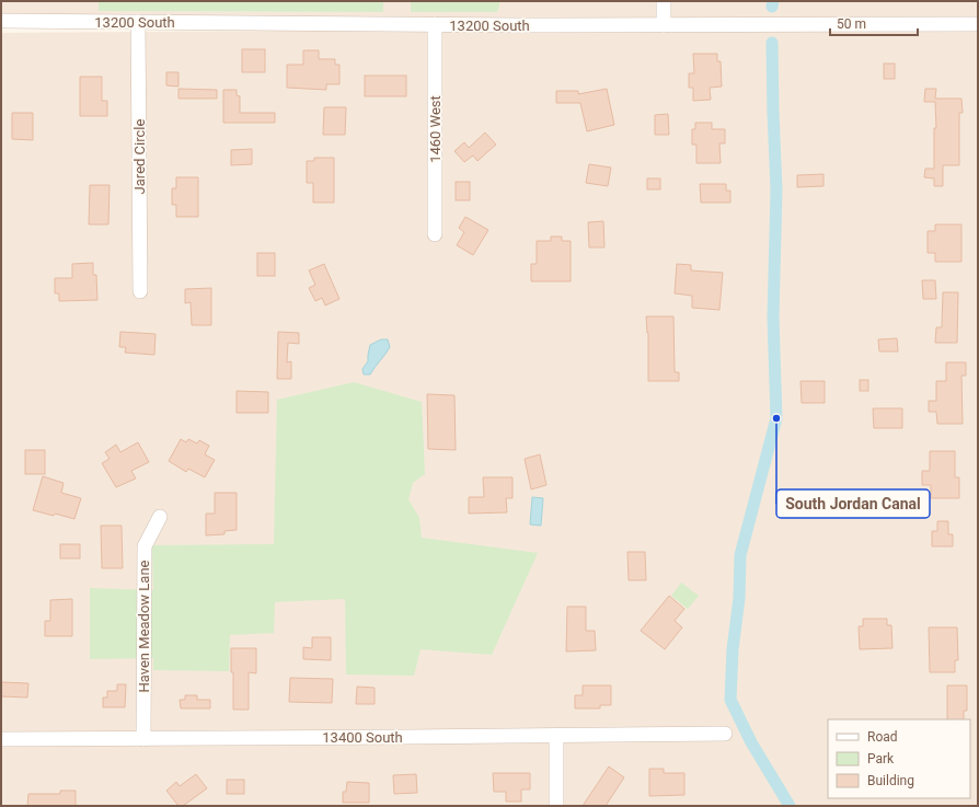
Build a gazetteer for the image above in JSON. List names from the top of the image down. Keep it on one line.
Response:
{"streets":{"street":["13200 South","1460 West","Jared Circle","Haven Meadow Lane","13400 South"]},"crossings":[["13200 South","1460 West"],["13200 South","Jared Circle"],["Haven Meadow Lane","13400 South"]],"places":["South Jordan Canal"],"legend":["Road","Park","Building"],"scale_bar":"50 m"}
